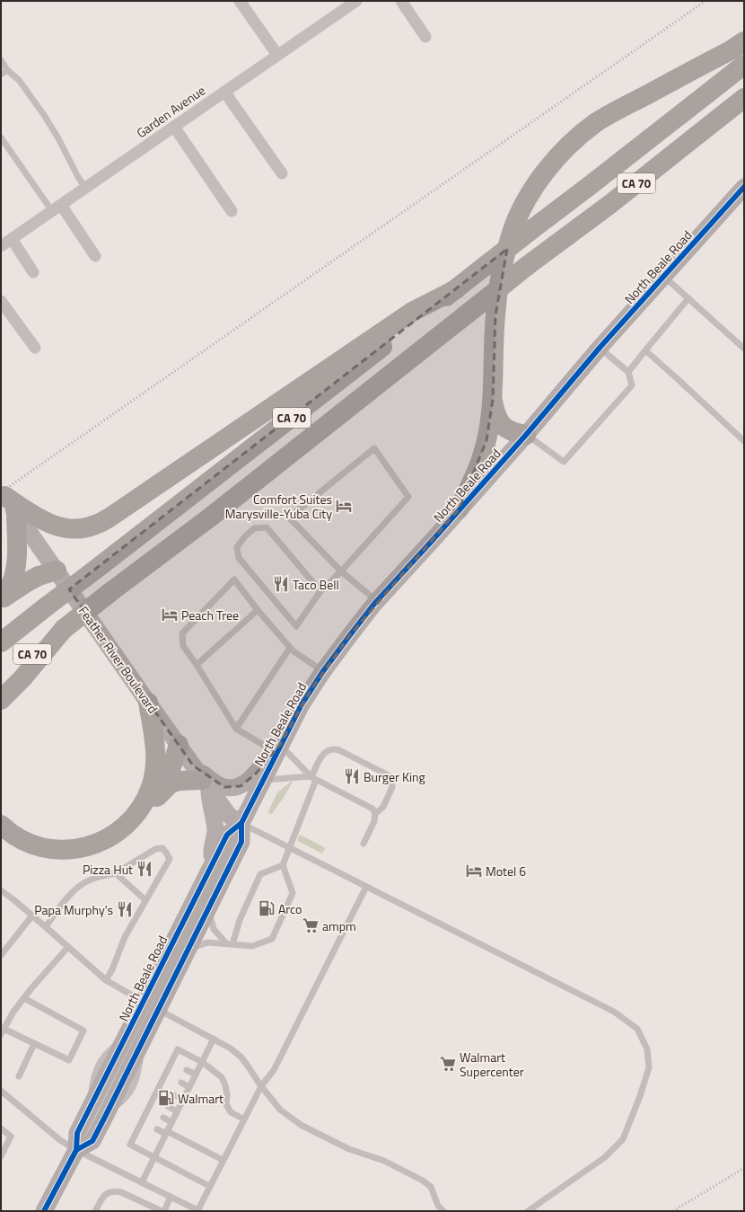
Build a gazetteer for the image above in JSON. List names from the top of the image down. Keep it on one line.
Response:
{"streets":{"highway":["CA 70"],"main road":["North Beale Road","Feather River Boulevard"],"street":["Garden Avenue"]},"crossings":[["North Beale Road","Feather River Boulevard"]],"places":{"hotel":["Comfort Suites Marysville-Yuba City","Peach Tree","Motel 6"],"restaurant":["Taco Bell","Burger King","Pizza Hut","Papa Murphy's"],"fuel station":["Arco","Walmart"],"supermarket":["ampm","Walmart Supercenter"]}}
